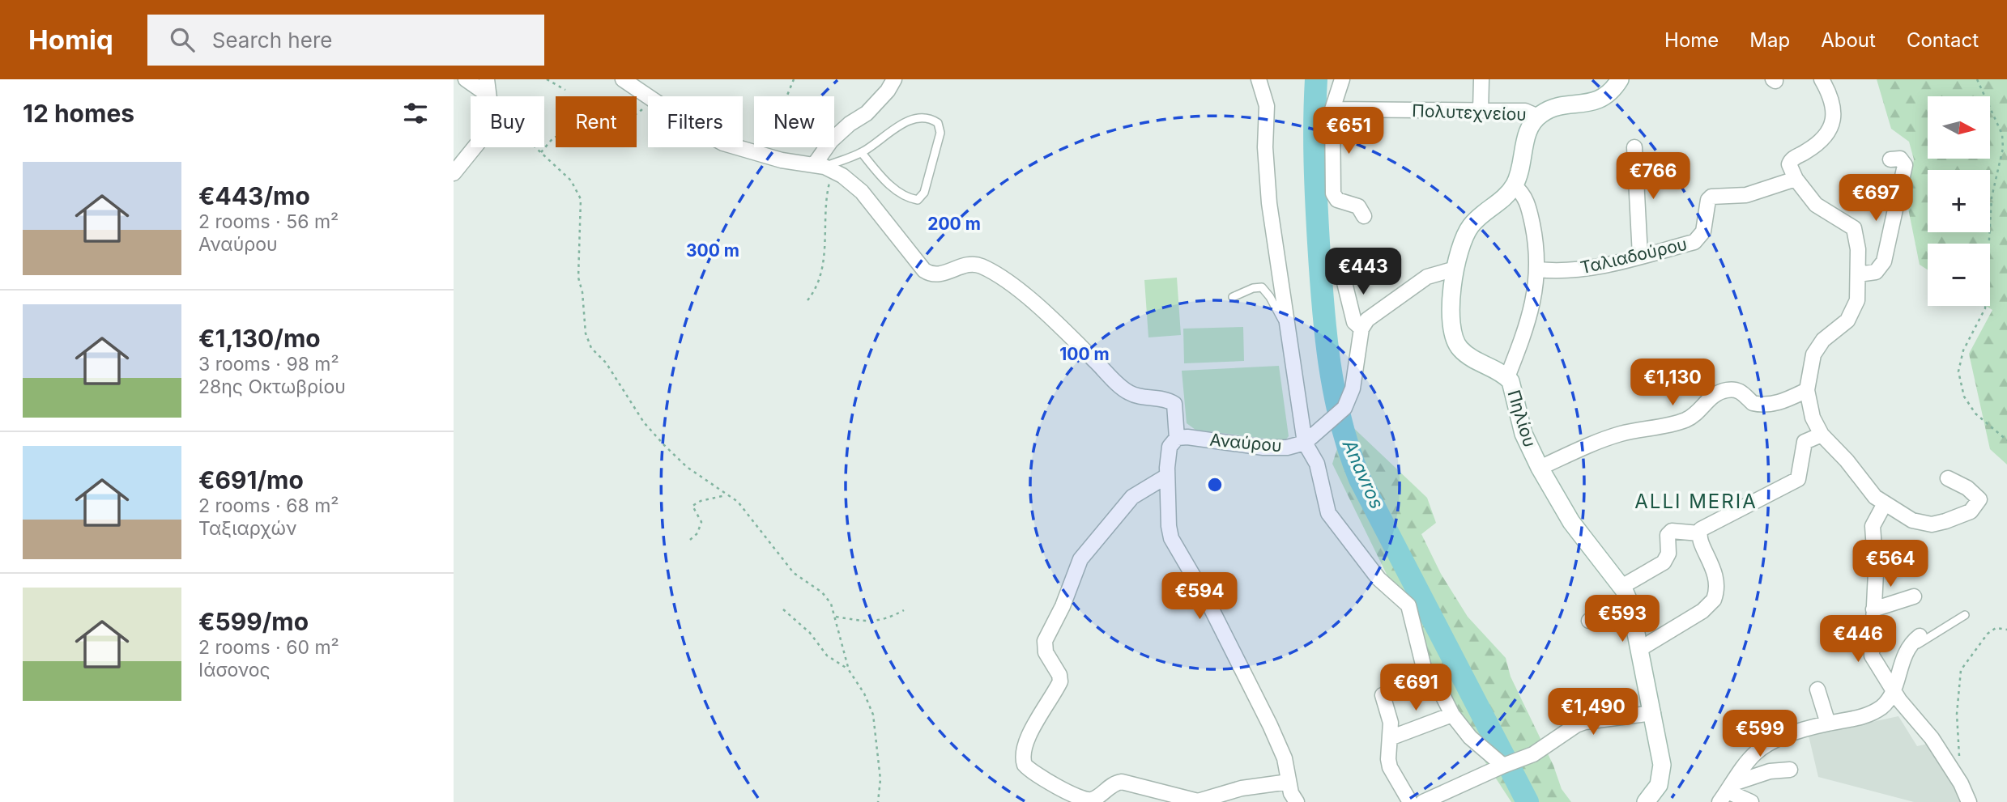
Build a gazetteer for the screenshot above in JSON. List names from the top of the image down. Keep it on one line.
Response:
{"streets":{"main road":["Πηλίου"],"street":["Πολυτεχνείου","Ταλιαδούρου","Αναύρου"]},"crossings":[["Πολυτεχνείου","Πηλίου"]],"districts":["ALLI MERIA"],"water":["Anavros"],"north":"right","page":{"header":"Homiq","search":"Search here","nav":["Home","Map","About","Contact"],"heading":"12 homes","map_buttons":["+","−"],"chip":["Buy","Rent","Filters","New"],"price":["€651","€766","€697","€443","€1,130","€564","€594","€593","€446","€691","€1,490","€599"],"list":[{"name":"€443/mo","note":"2 rooms · 56 m² · Αναύρου"},{"name":"€1,130/mo","note":"3 rooms · 98 m² · 28ης Οκτωβρίου"},{"name":"€691/mo","note":"2 rooms · 68 m² · Ταξιαρχών"},{"name":"€599/mo","note":"2 rooms · 60 m² · Ιάσονος"}]},"rings":["200 m","300 m","100 m"]}
